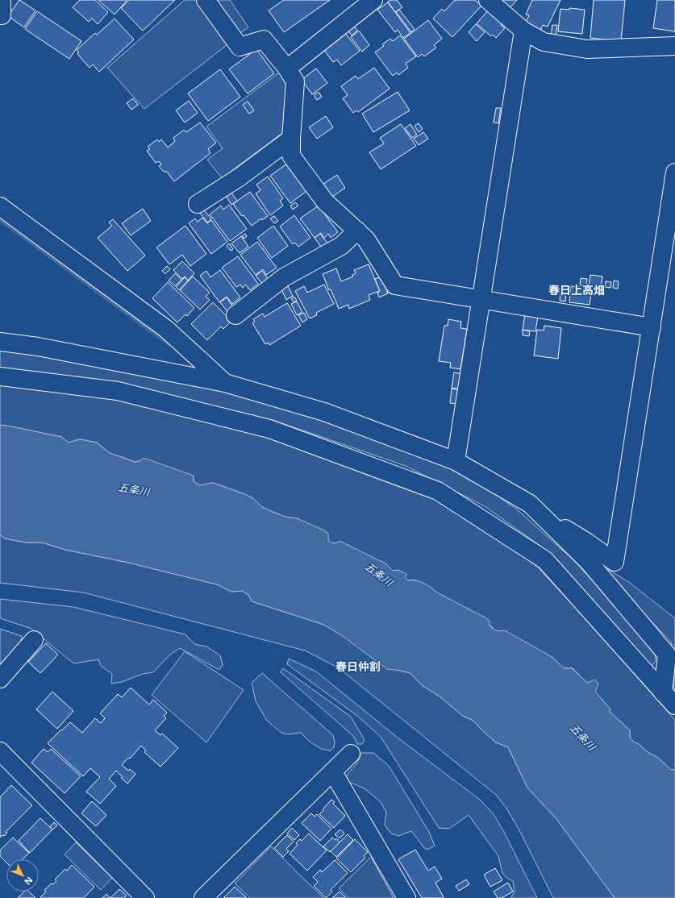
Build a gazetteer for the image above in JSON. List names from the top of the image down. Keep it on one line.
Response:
{"districts":["春日上高畑","春日仲割"],"water":["五条川"],"north":"bottom right"}
